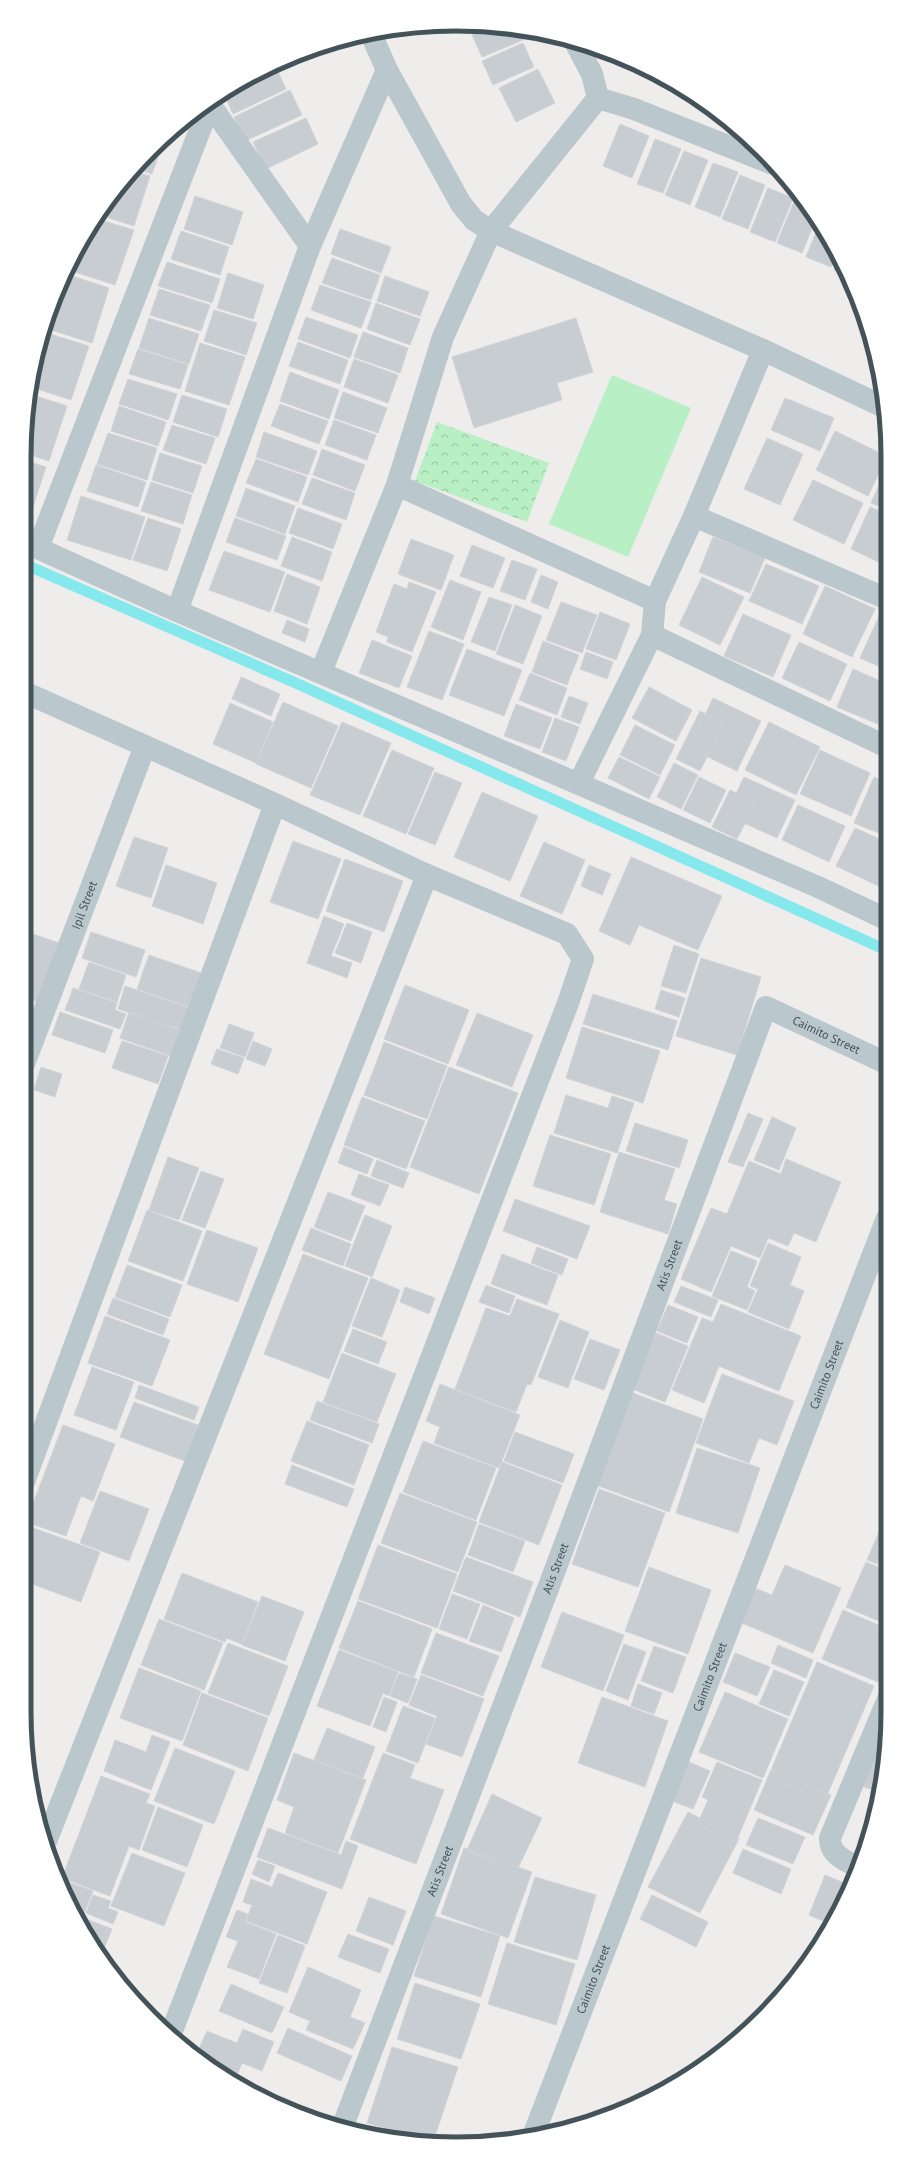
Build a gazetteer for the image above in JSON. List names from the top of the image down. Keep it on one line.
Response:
{"streets":{"street":["Ipil Street","Caimito Street","Atis Street"]},"crossings":[["Caimito Street","Atis Street"]]}
